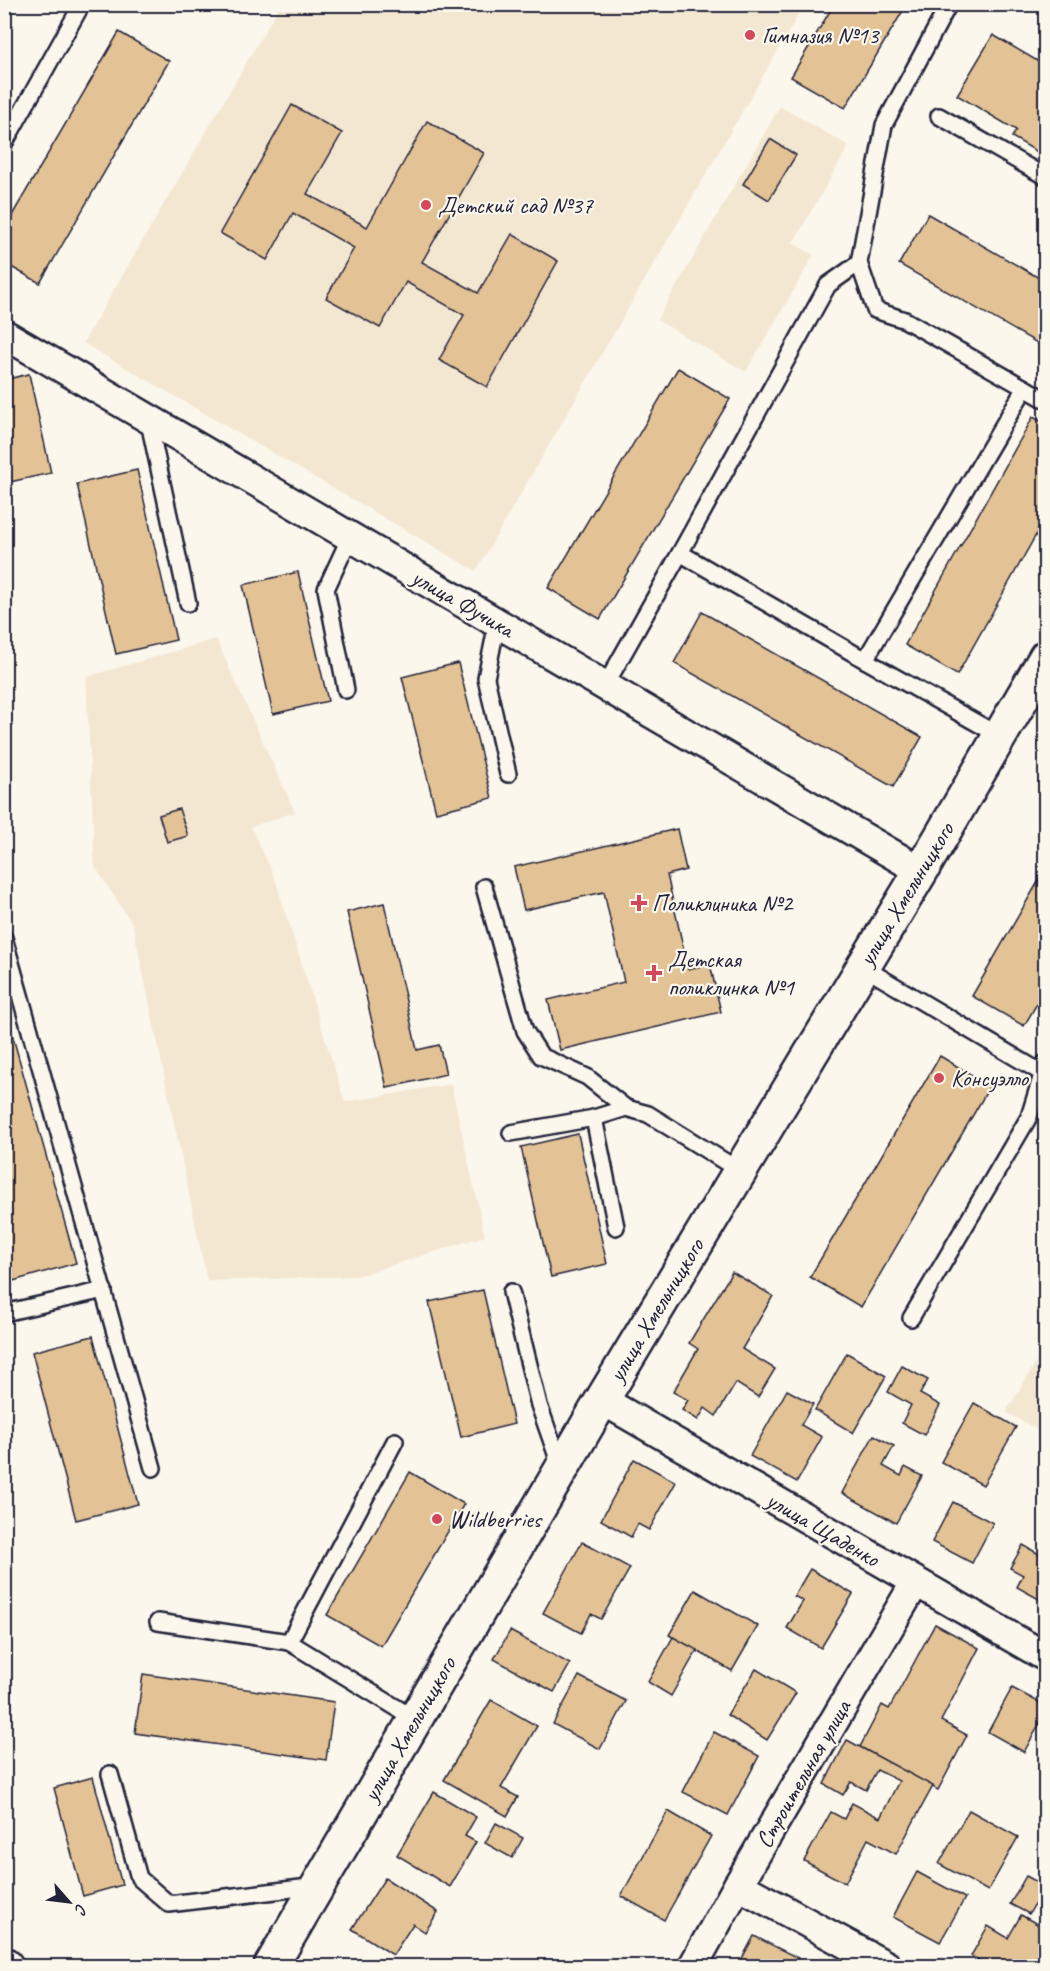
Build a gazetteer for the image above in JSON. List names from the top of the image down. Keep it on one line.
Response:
{"streets":{"street":["улица Фучика","улица Хмельницкого","улица Щаденко","Строительная улица"]},"crossings":[["улица Фучика","улица Хмельницкого"],["улица Хмельницкого","улица Щаденко"],["улица Щаденко","Строительная улица"]],"places":{"other":["Гимназия №13","Детский сад №37","Консуэлло","Wildberries"],"health":["Поликлиника №2","Детская поликлинка №1"]},"north":"bottom right"}
